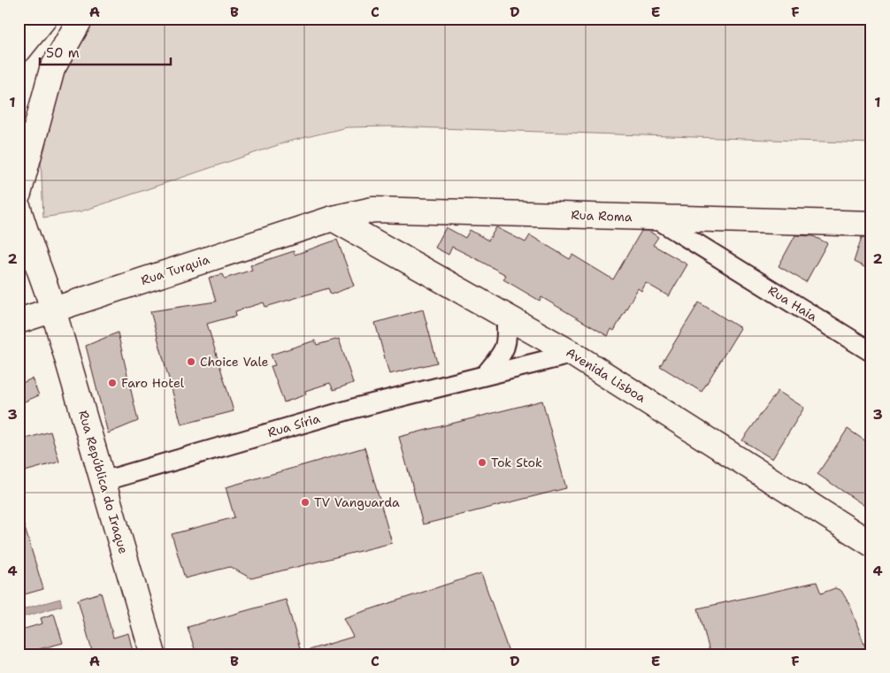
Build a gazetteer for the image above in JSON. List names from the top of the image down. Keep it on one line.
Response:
{"streets":{"main road":["Rua Roma","Rua Turquia","Avenida Lisboa","Rua República do Iraque"],"street":["Rua Haia","Rua Síria"]},"crossings":[["Rua Roma","Rua Turquia"],["Rua Roma","Rua Haia"],["Rua Roma","Avenida Lisboa"],["Rua Turquia","Avenida Lisboa"],["Rua Turquia","Rua República do Iraque"],["Avenida Lisboa","Rua Síria"],["Rua Síria","Rua República do Iraque"]],"places":["Choice Vale","Faro Hotel","Tok Stok","TV Vanguarda"],"scale_bar":"50 m","grid":{"columns":["A","B","C","D","E","F"],"rows":["1","2","3","4"]}}
